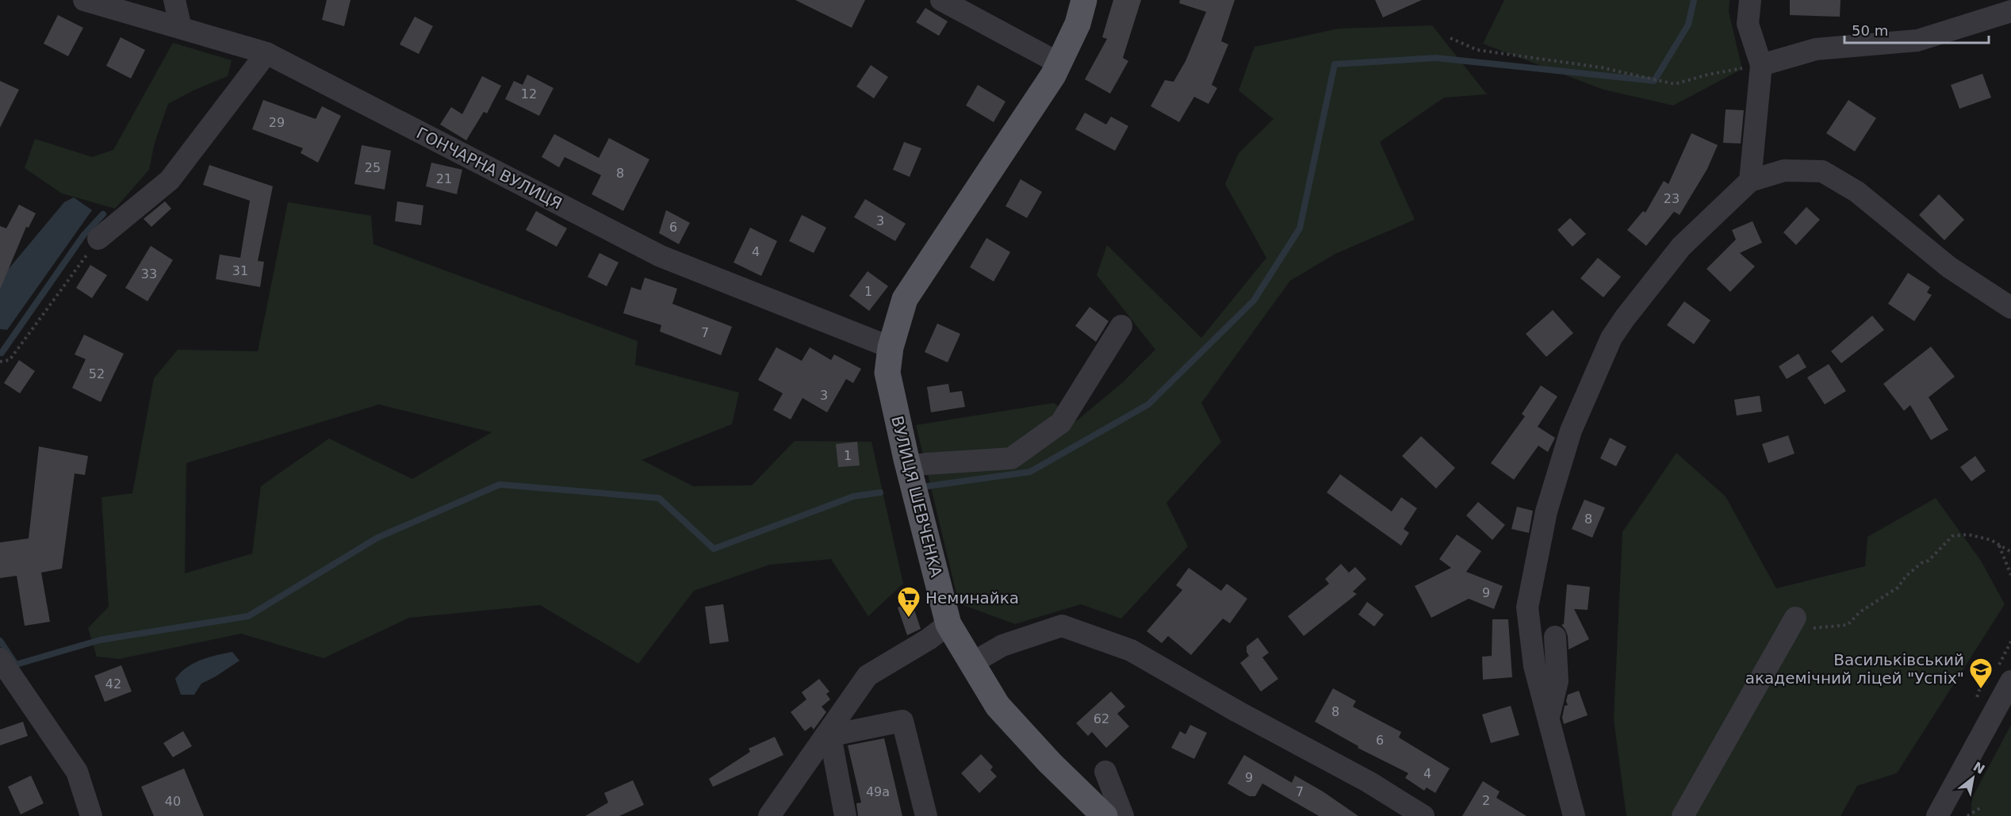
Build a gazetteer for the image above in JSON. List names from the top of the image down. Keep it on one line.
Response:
{"streets":{"main road":["ВУЛИЦЯ ШЕВЧЕНКА"],"street":["ГОНЧАРНА ВУЛИЦЯ"]},"crossings":[["ГОНЧАРНА ВУЛИЦЯ","ВУЛИЦЯ ШЕВЧЕНКА"]],"places":{"supermarket":["Неминайка"],"school or university":["Васильківський академічний ліцей \"Успіх\""]},"house_numbers":["12","29","25","8","21","23","3","6","4","31","33","1","7","52","3","1","8","9","42","8","62","6","4","9","49а","7","2","40"],"scale_bar":"50 m","north":"top right"}
